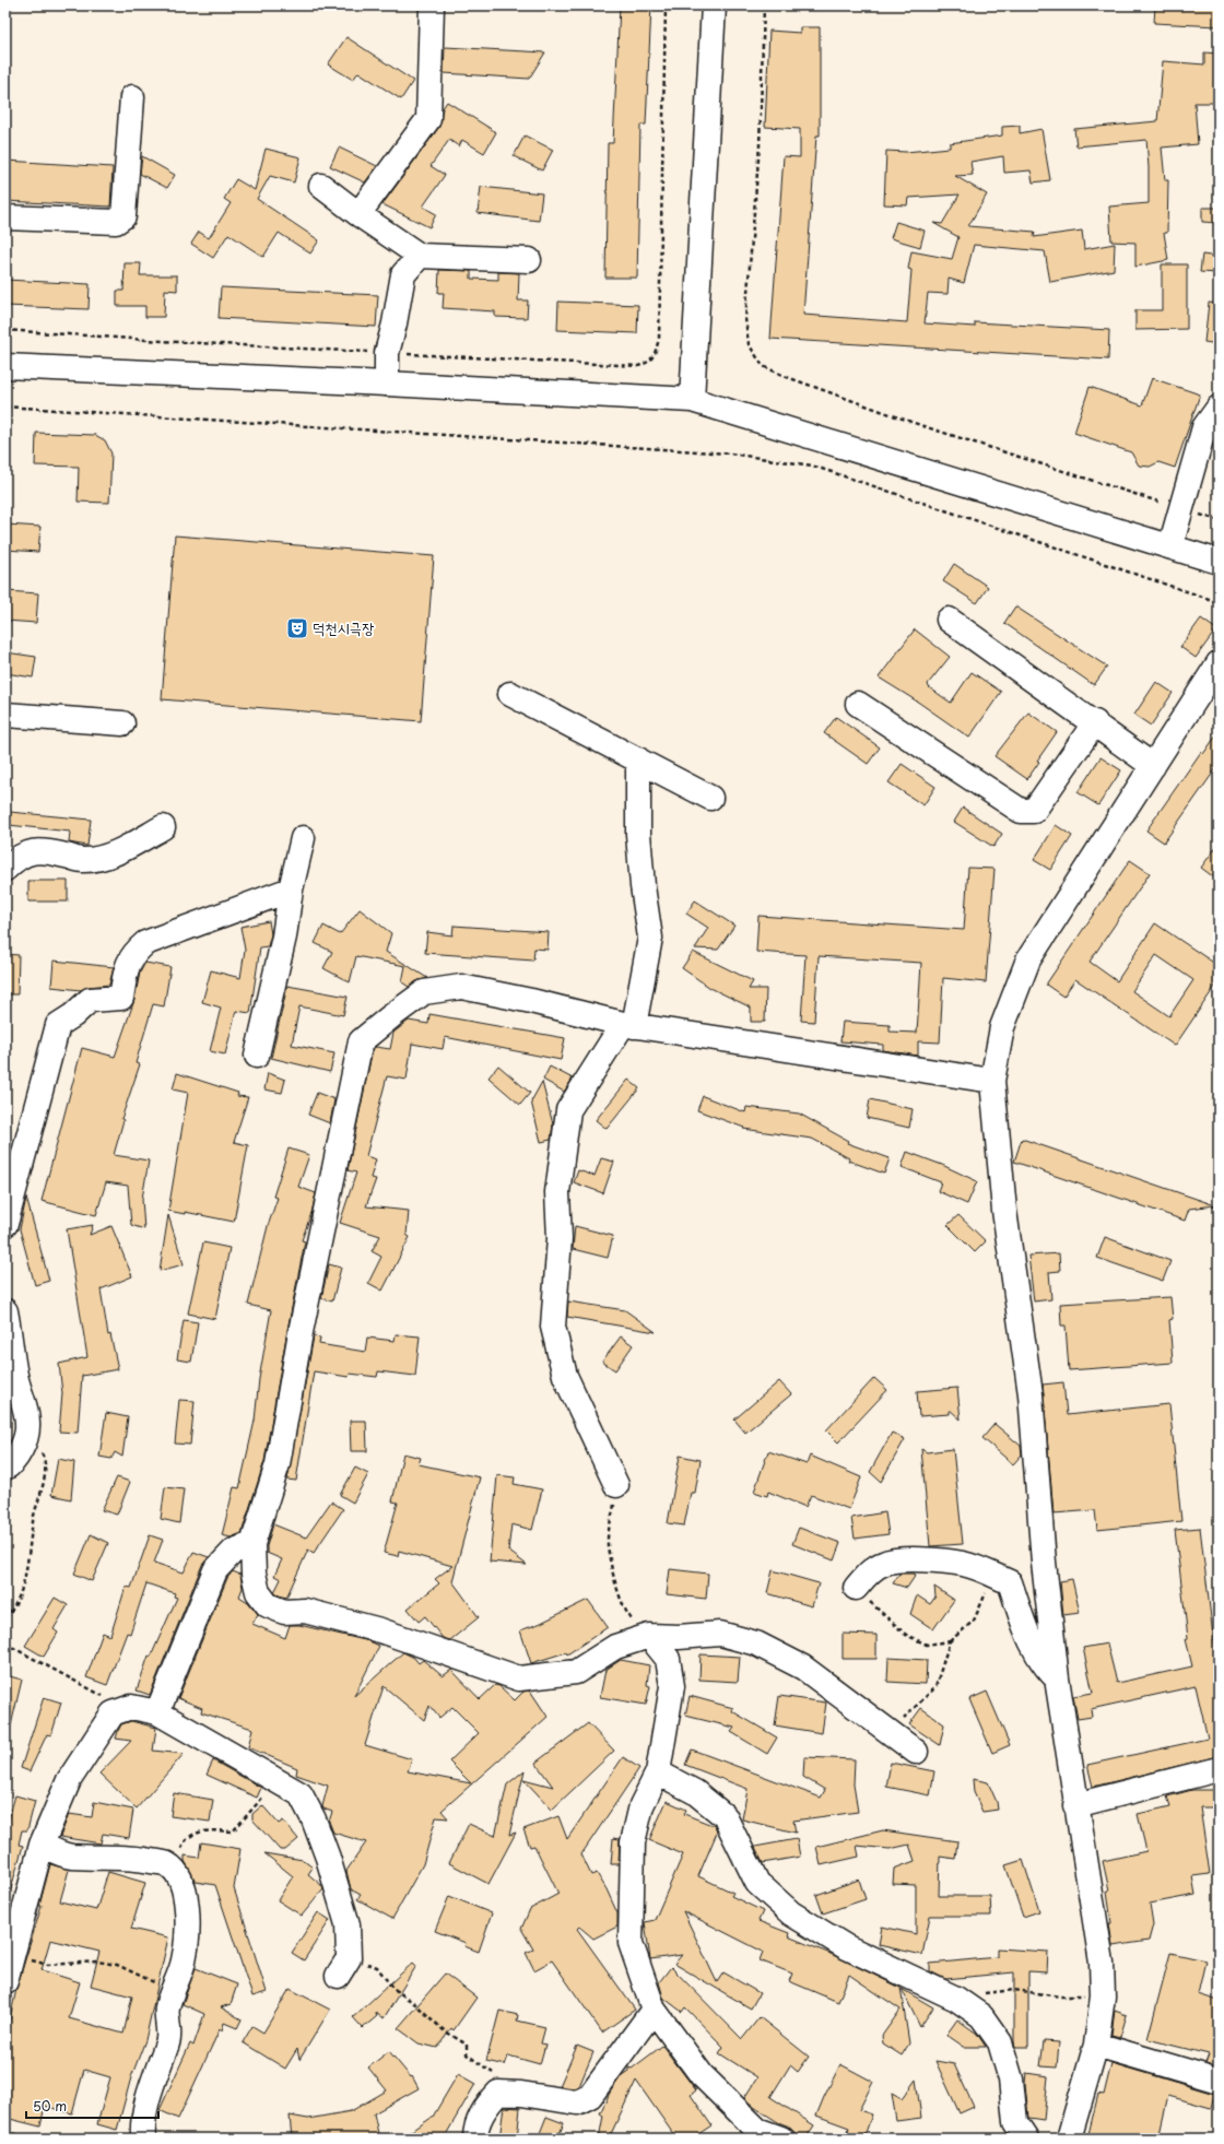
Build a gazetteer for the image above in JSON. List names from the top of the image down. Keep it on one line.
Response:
{"places":{"theatre":["덕천시극장"]},"scale_bar":"50 m"}
